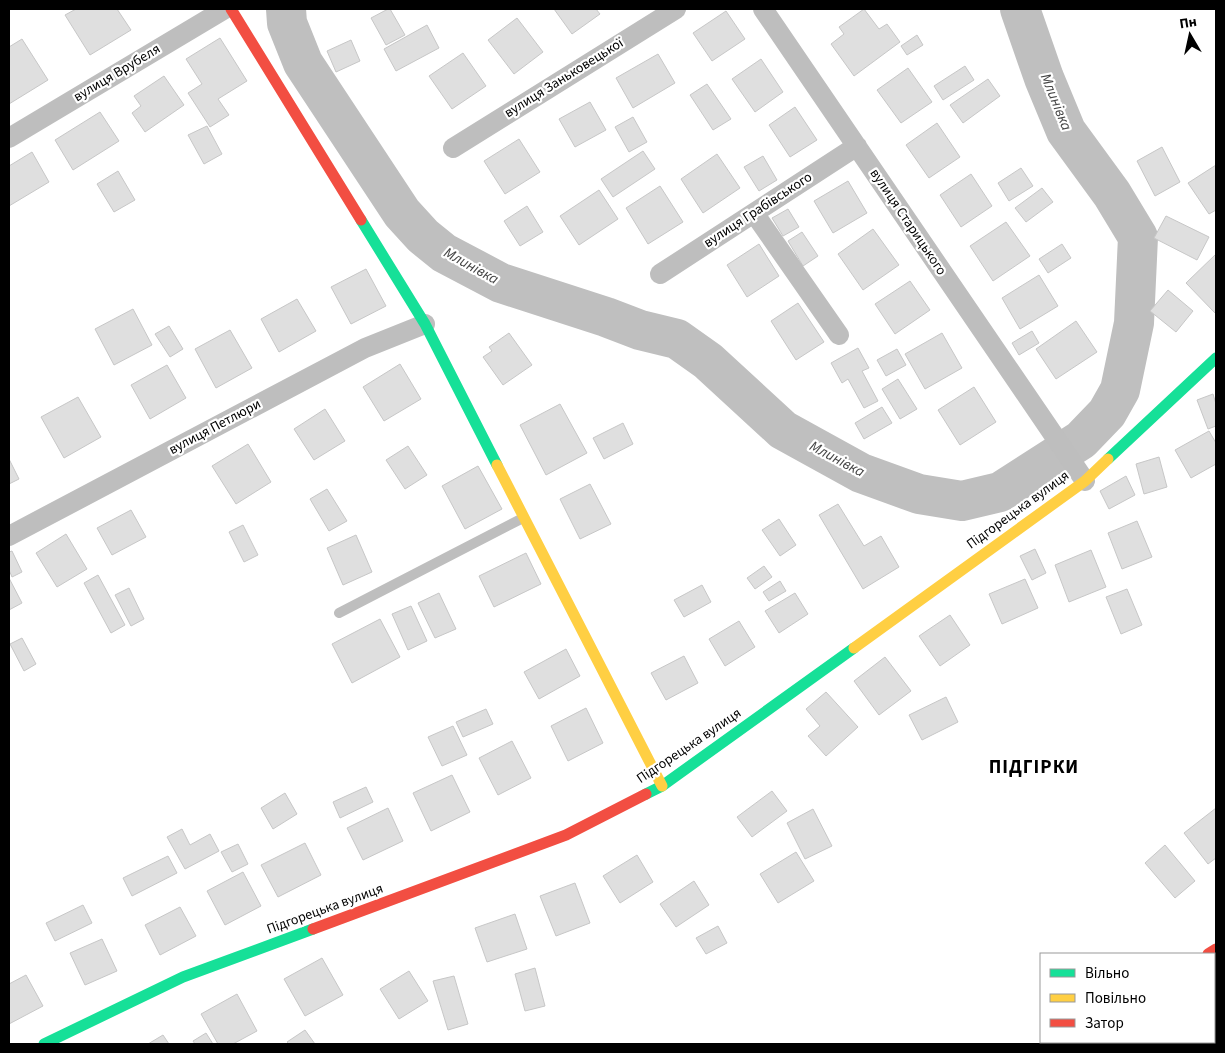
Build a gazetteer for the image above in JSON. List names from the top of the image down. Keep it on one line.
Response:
{"streets":{"street":["вулиця Врубеля","вулиця Заньковецької","вулиця Грабівського","вулиця Старицького","вулиця Петлюри","Підгорецька вулиця"]},"crossings":[["вулиця Грабівського","вулиця Старицького"],["вулиця Старицького","Підгорецька вулиця"]],"districts":["ПІДГІРКИ"],"water":["Млинівка"],"legend":["Вільно","Повільно","Затор"],"north":"top"}
